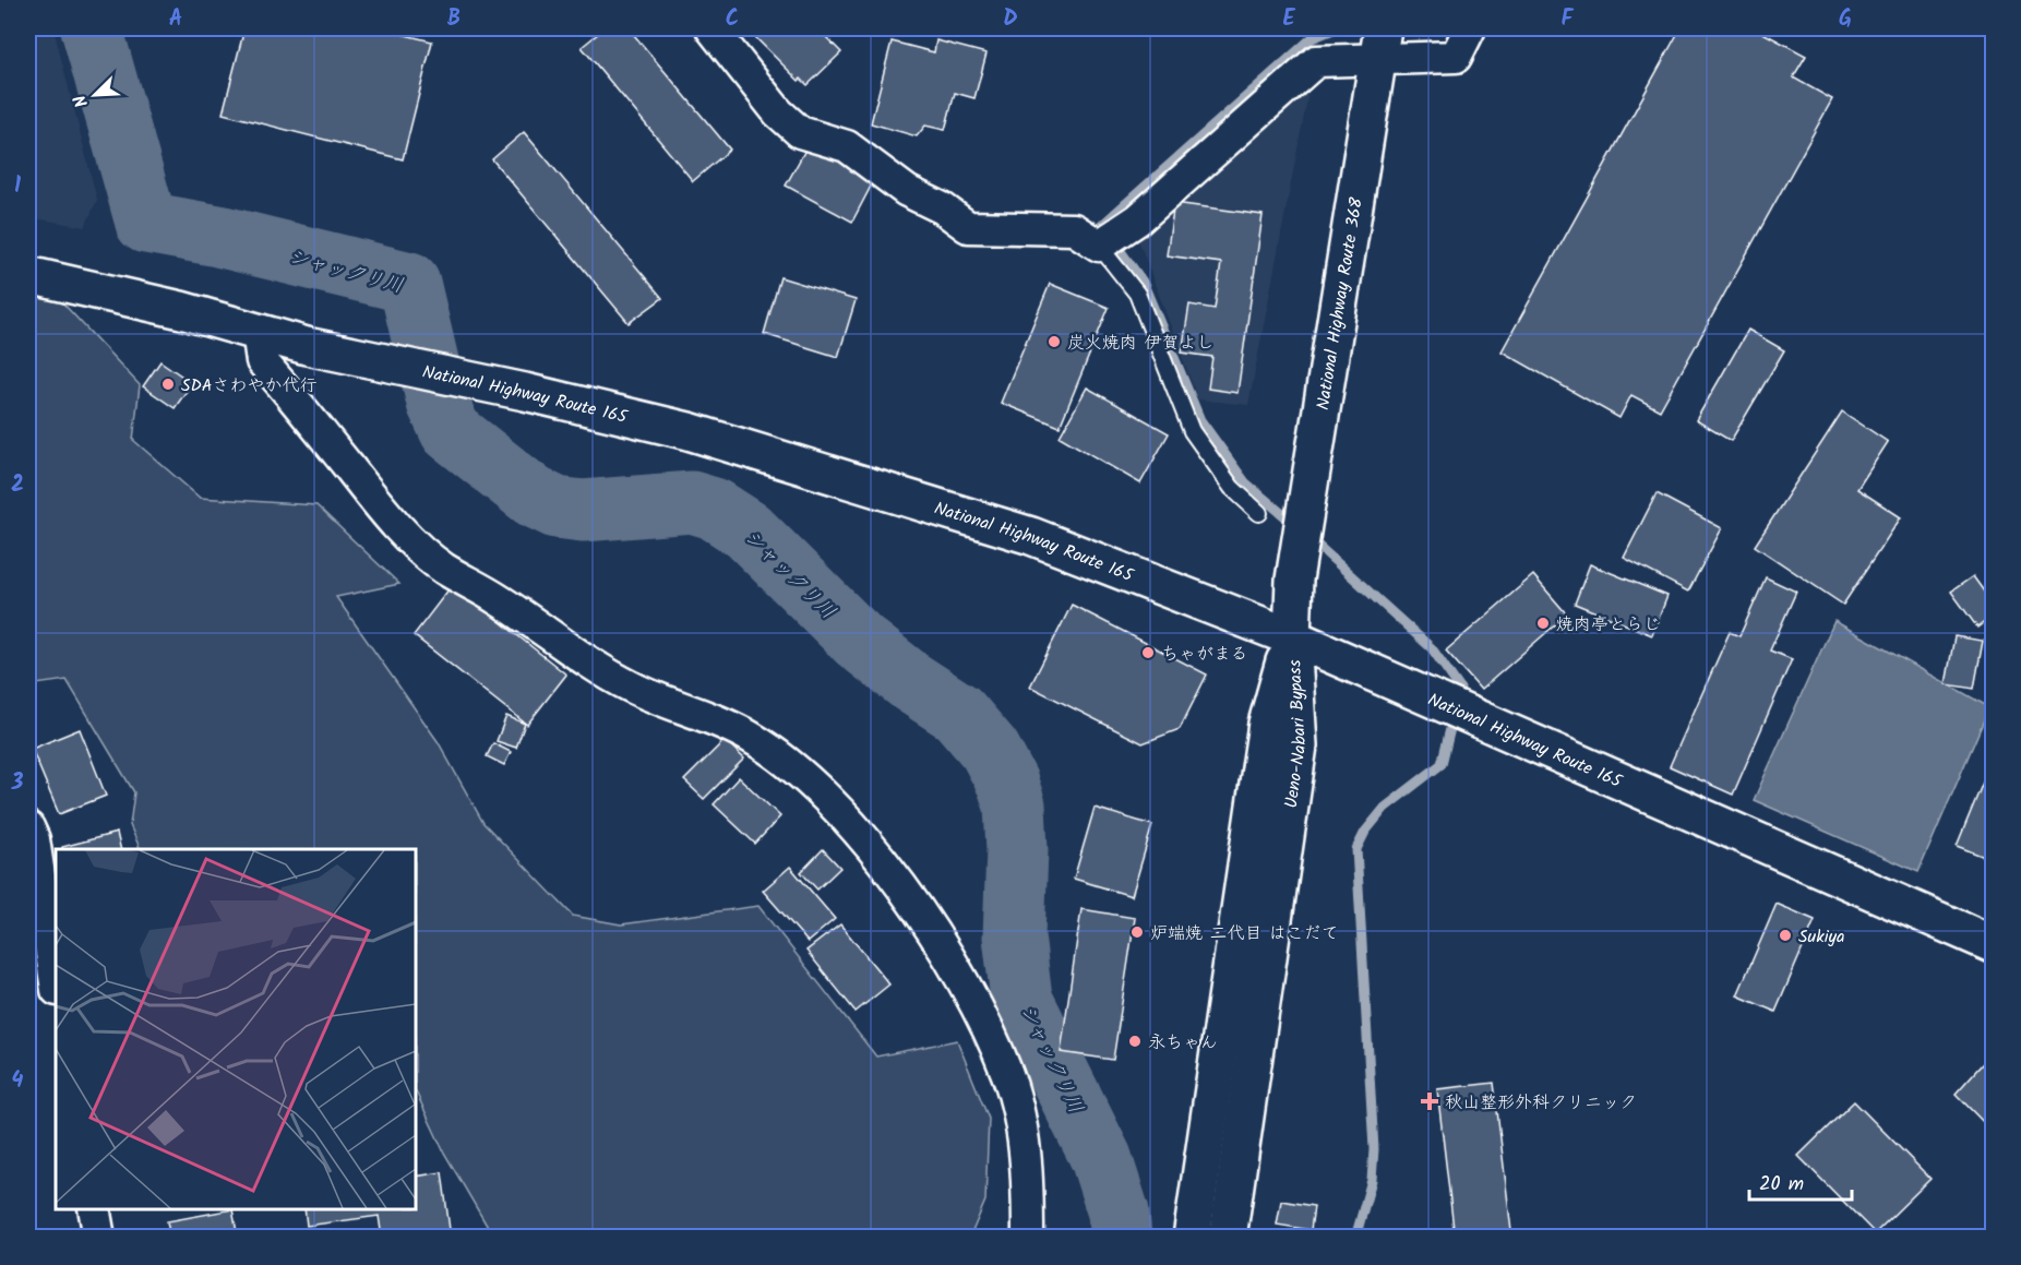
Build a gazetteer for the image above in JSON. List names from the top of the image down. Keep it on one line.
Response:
{"streets":{"highway":["National Highway Route 368","National Highway Route 165","Ueno-Nabari Bypass"]},"crossings":[["National Highway Route 368","National Highway Route 165"],["National Highway Route 368","Ueno-Nabari Bypass"],["National Highway Route 165","Ueno-Nabari Bypass"]],"water":["シャックリ川"],"places":{"other":["炭火焼肉 伊賀よし","SDAさわやか代行","焼肉亭とらじ","ちゃがまる","炉端焼 二代目 はこだて","Sukiya","永ちゃん"],"health":["秋山整形外科クリニック"]},"scale_bar":"20 m","north":"bottom left","grid":{"columns":["A","B","C","D","E","F","G"],"rows":["1","2","3","4"]}}
